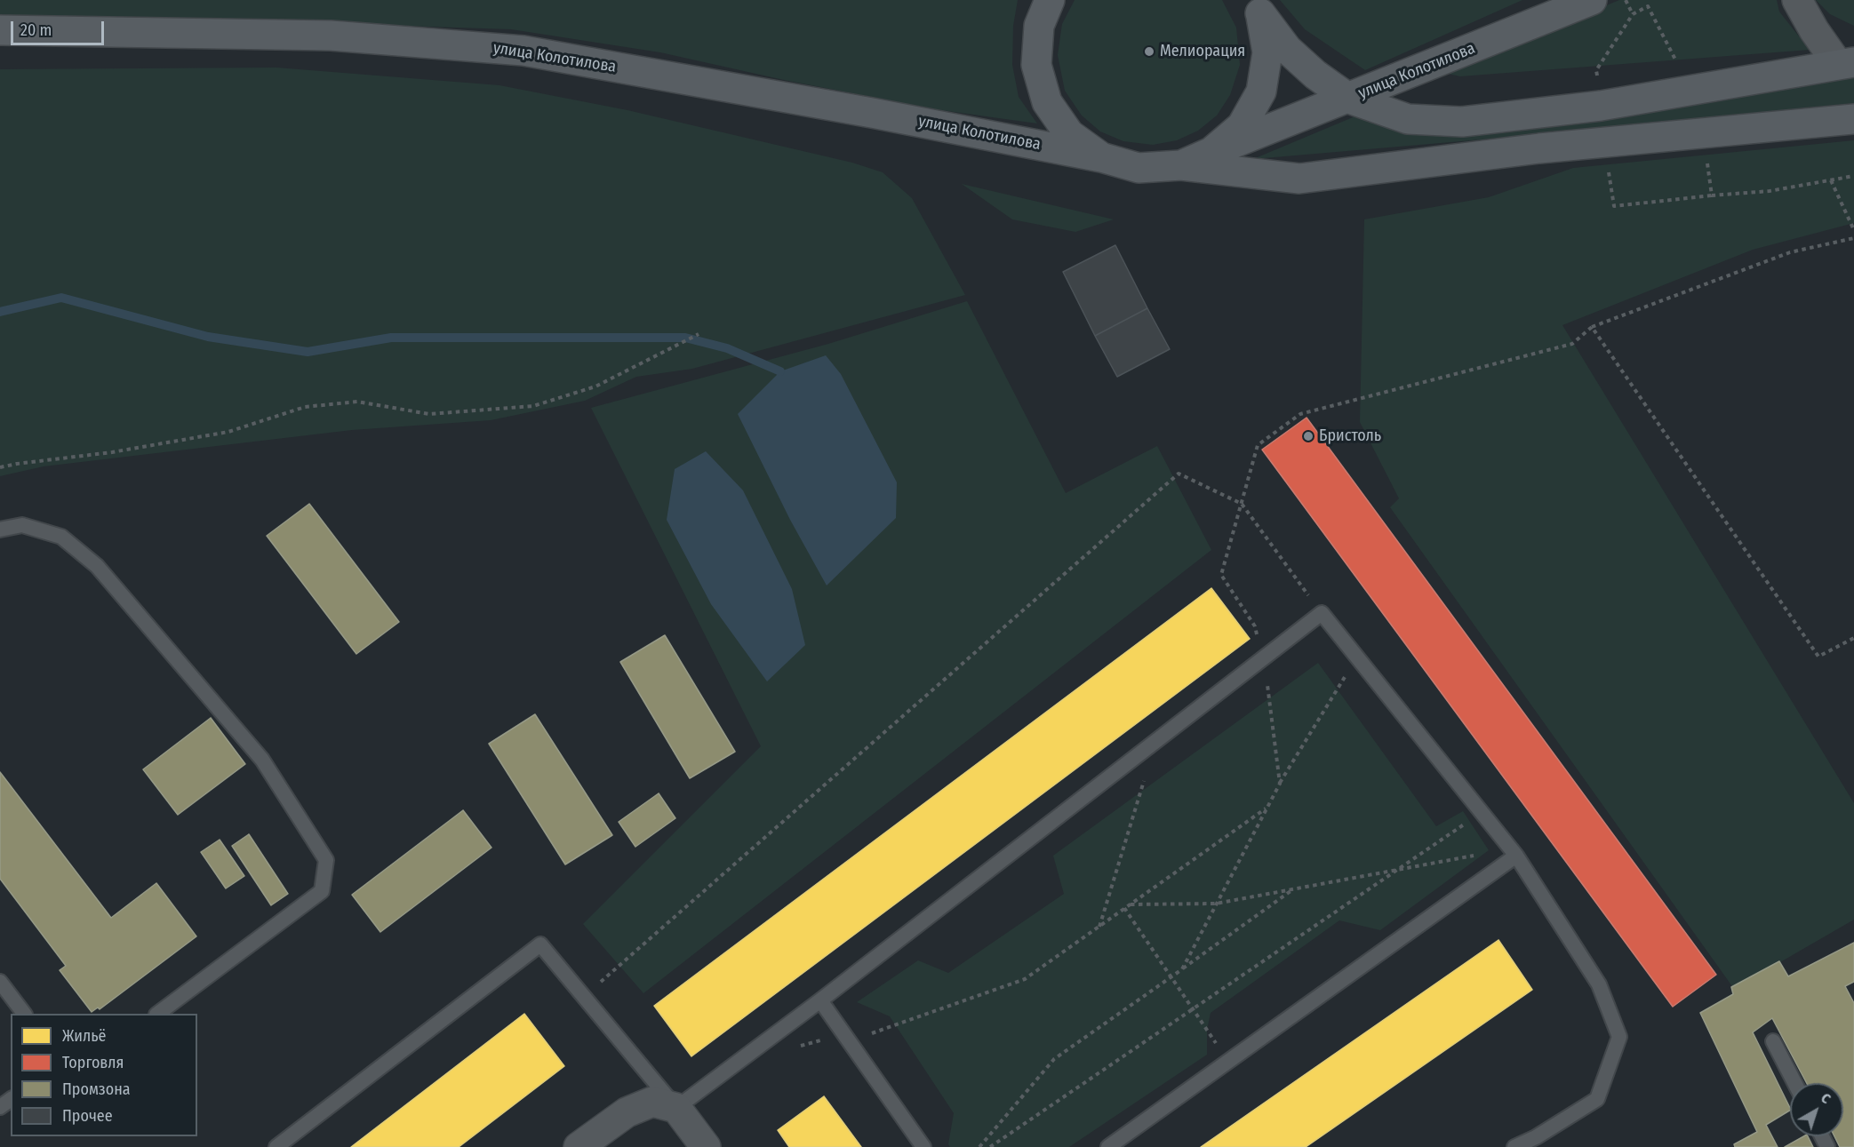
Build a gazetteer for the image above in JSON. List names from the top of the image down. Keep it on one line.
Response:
{"streets":{"main road":["улица Колотилова"]},"places":["Мелиорация","Бристоль"],"legend":["Жильё","Торговля","Промзона","Прочее"],"scale_bar":"20 m","north":"top right"}
